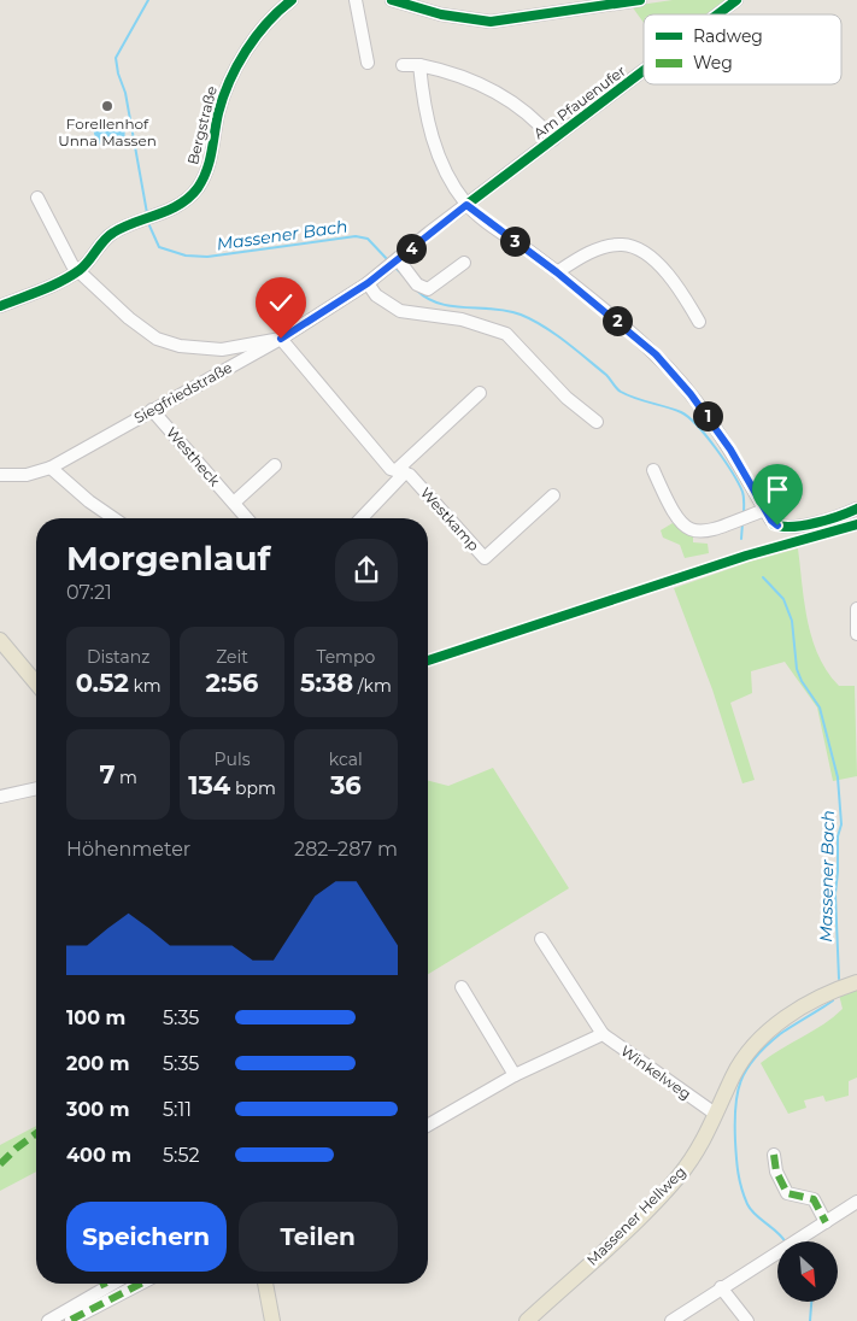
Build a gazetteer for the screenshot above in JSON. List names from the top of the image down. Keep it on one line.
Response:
{"streets":{"main road":["Massener Hellweg"],"street":["Am Pfauenufer","Bergstraße","Siegfriedstraße","Westheck","Westkamp","Winkelweg"]},"crossings":[["Am Pfauenufer","Siegfriedstraße"],["Siegfriedstraße","Westheck"],["Siegfriedstraße","Westkamp"]],"water":["Massener Bach"],"places":["Forellenhof Unna Massen"],"legend":["Radweg","Weg"],"north":"bottom right","page":{"pins":["3","4","2","1"],"heading":["Morgenlauf","07:21"],"stats":[["Distanz","0.52 km"],["Zeit","2:56"],["Tempo","5:38 /km"],["7 m"],["Puls","134 bpm"],["kcal","36"]],"chart":["Höhenmeter","282–287 m"],"list":[{"name":"100 m","note":"5:35"},{"name":"200 m","note":"5:35"},{"name":"300 m","note":"5:11"},{"name":"400 m","note":"5:52"}],"buttons":["Speichern","Teilen"]}}
